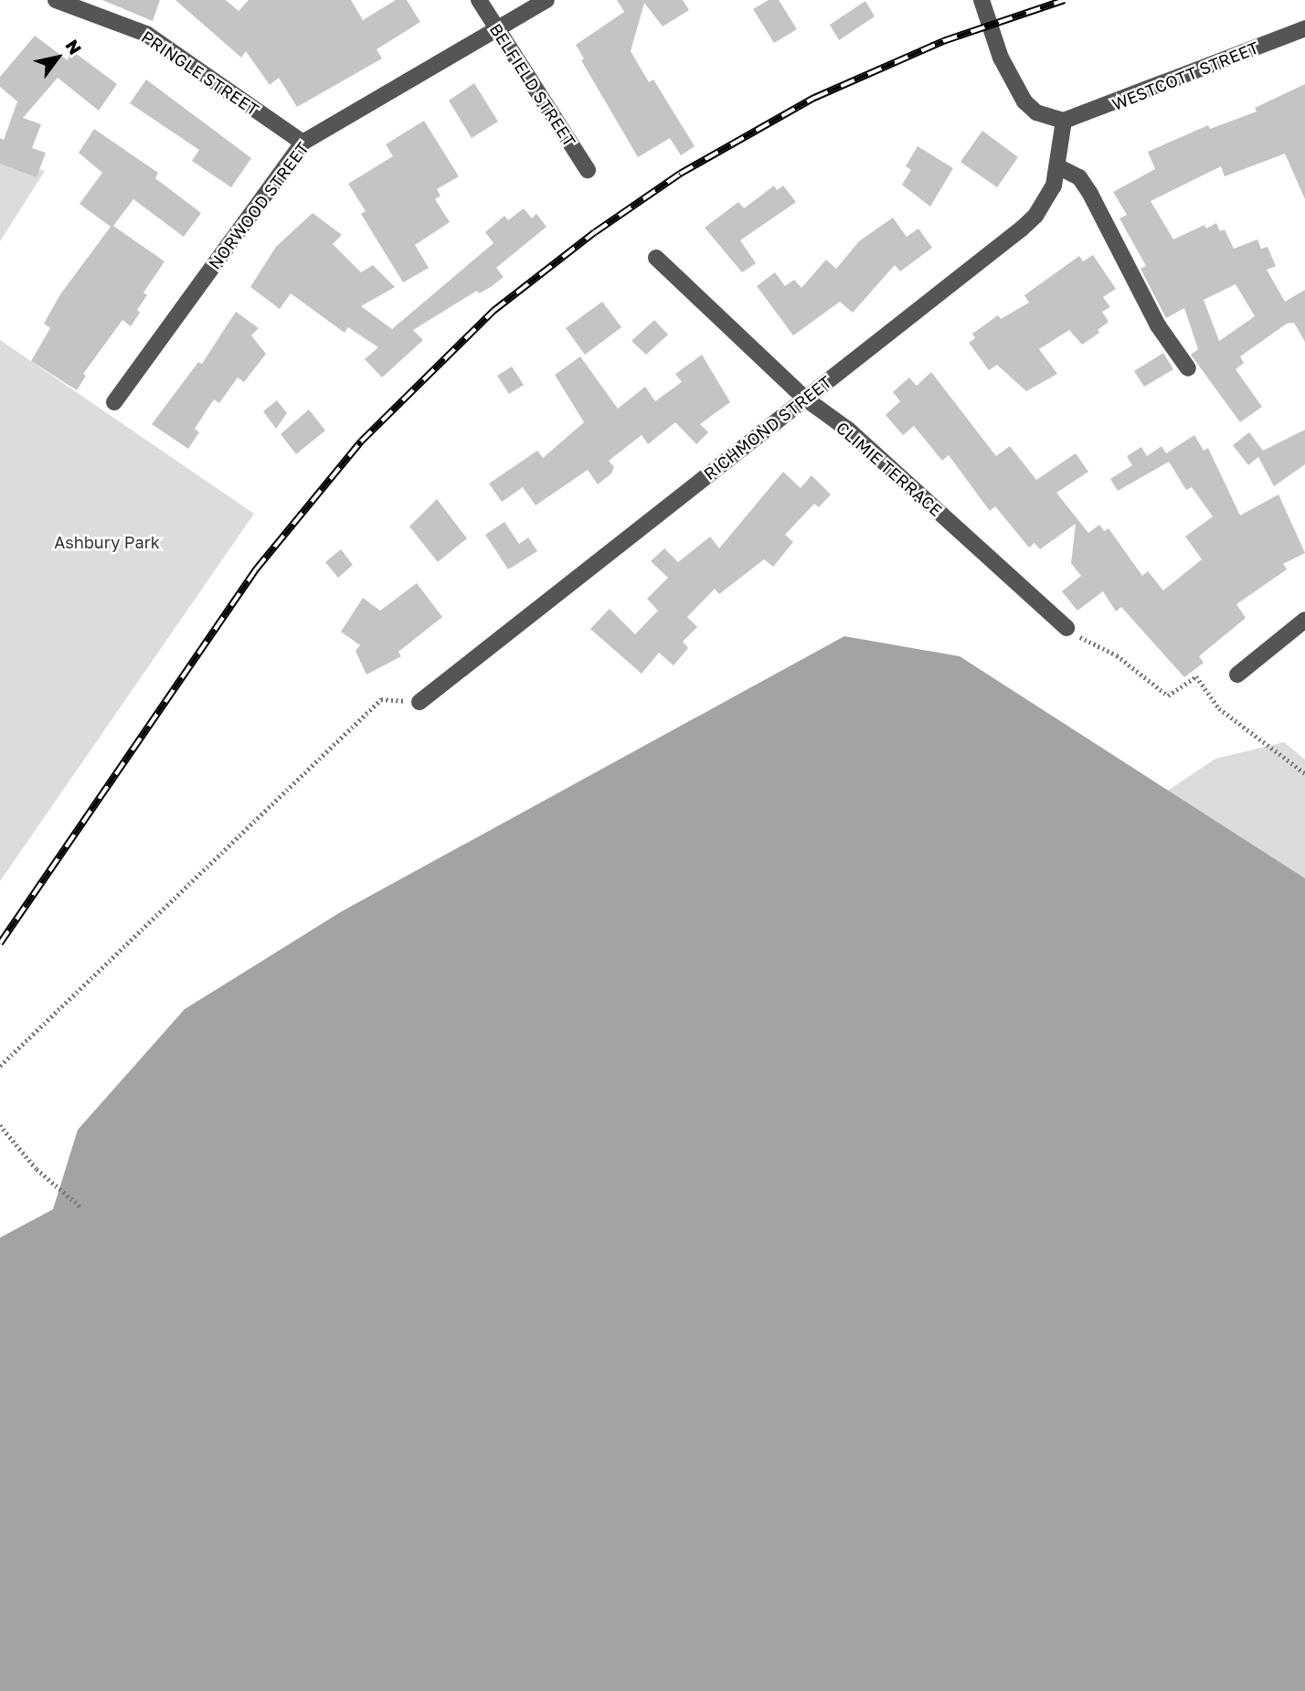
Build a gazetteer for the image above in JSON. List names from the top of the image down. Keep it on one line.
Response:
{"streets":{"street":["PRINGLE STREET","WESTCOTT STREET","BELFIELD STREET","NORWOOD STREET","RICHMOND STREET","CLIMIE TERRACE"]},"crossings":[["PRINGLE STREET","NORWOOD STREET"],["WESTCOTT STREET","RICHMOND STREET"],["BELFIELD STREET","NORWOOD STREET"],["RICHMOND STREET","CLIMIE TERRACE"]],"parks":["Ashbury Park"],"north":"top right"}
